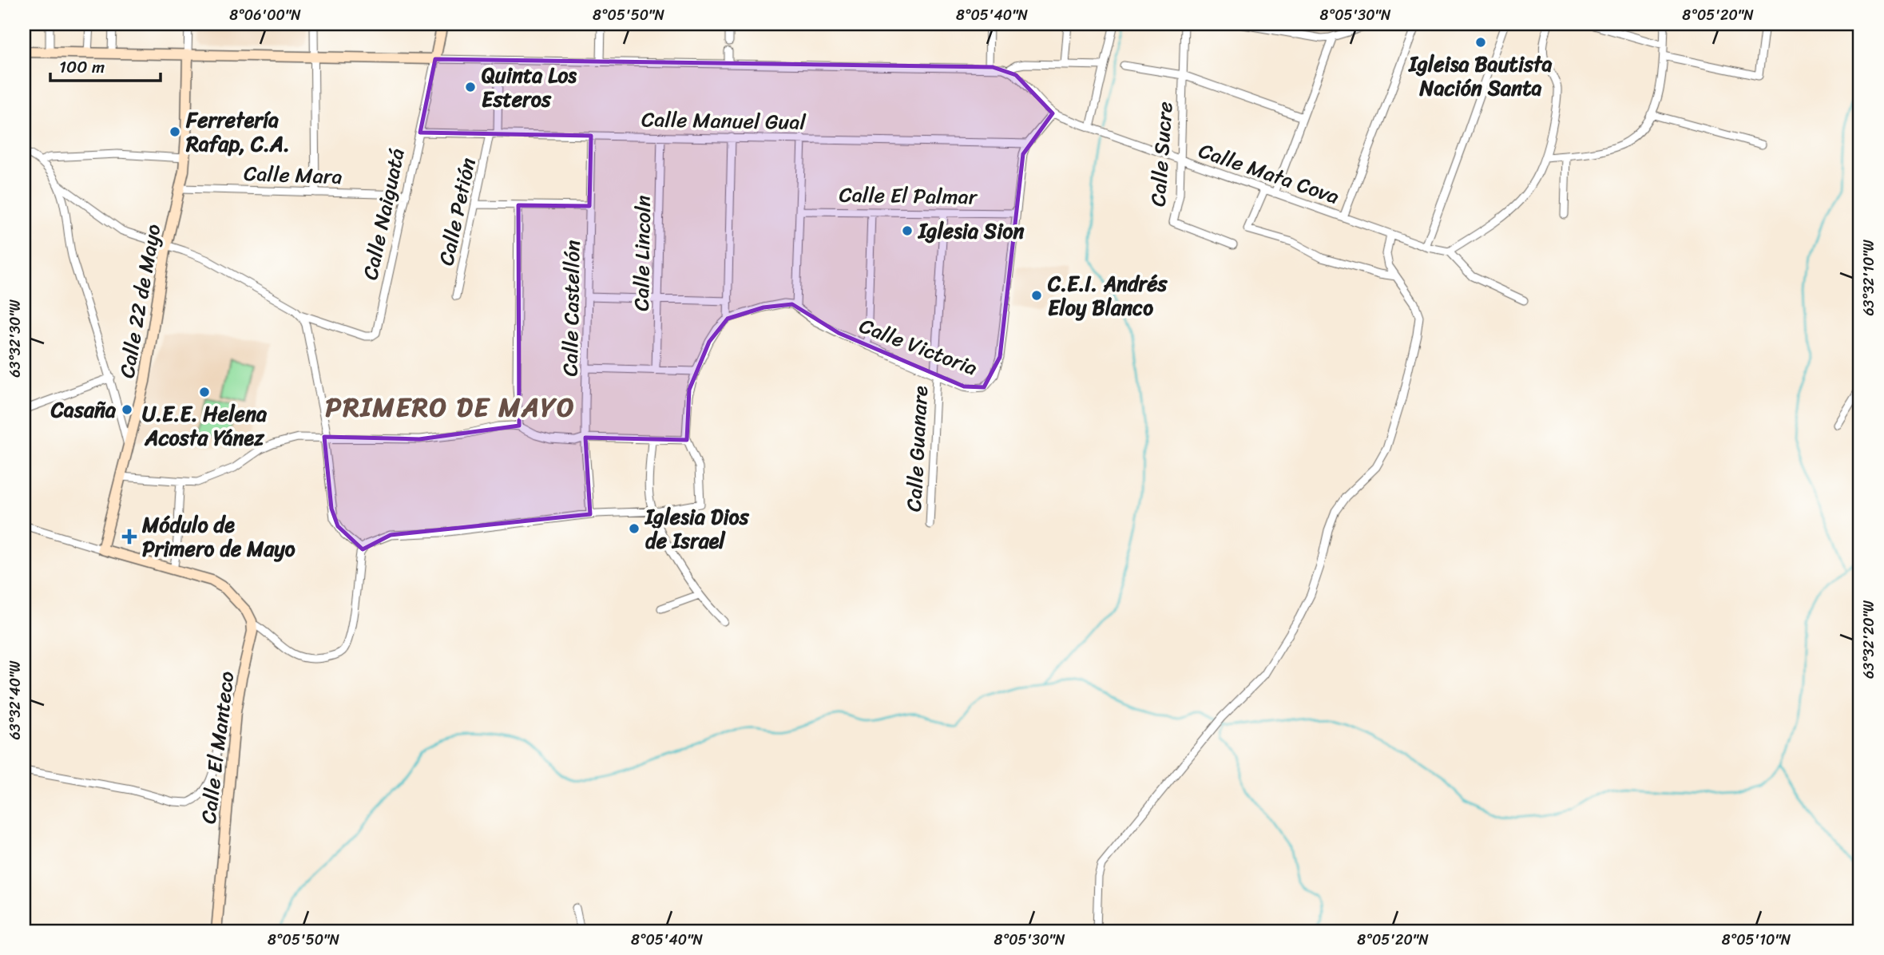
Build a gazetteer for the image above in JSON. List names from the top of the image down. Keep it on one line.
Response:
{"streets":{"street":["Calle Manuel Gual","Calle Sucre","Calle Mata Cova","Calle Mara","Calle El Palmar","Calle Petión","Calle Naiguatá","Calle Lincoln","Calle 22 de Mayo","Calle Castellón","Calle Victoria","Calle Guanare","Calle El Manteco"]},"crossings":[["Calle Manuel Gual","Calle Petión"],["Calle Manuel Gual","Calle Naiguatá"],["Calle Manuel Gual","Calle Lincoln"],["Calle Manuel Gual","Calle Castellón"],["Calle Manuel Gual","Calle Victoria"],["Calle Sucre","Calle Mata Cova"],["Calle Mata Cova","Calle Victoria"],["Calle Mara","Calle Naiguatá"],["Calle Mara","Calle 22 de Mayo"],["Calle El Palmar","Calle Victoria"],["Calle El Palmar","Calle Guanare"],["Calle Victoria","Calle Guanare"]],"districts":["PRIMERO DE MAYO"],"places":{"other":["Igleisa Bautista Nación Santa","Quinta Los Esteros","Ferretería Rafap, C.A.","Iglesia Sion","C.E.I. Andrés Eloy Blanco","U.E.E. Helena Acosta Yánez","Casaña","Iglesia Dios de Israel"],"health":["Módulo de Primero de Mayo"]},"scale_bar":"100 m","coordinates":["8°06'00\"N","8°05'50\"N","8°05'40\"N","8°05'30\"N","8°05'20\"N","63°32'10\"W","63°32'30\"W","63°32'20\"W","63°32'40\"W","8°05'10\"N"]}
